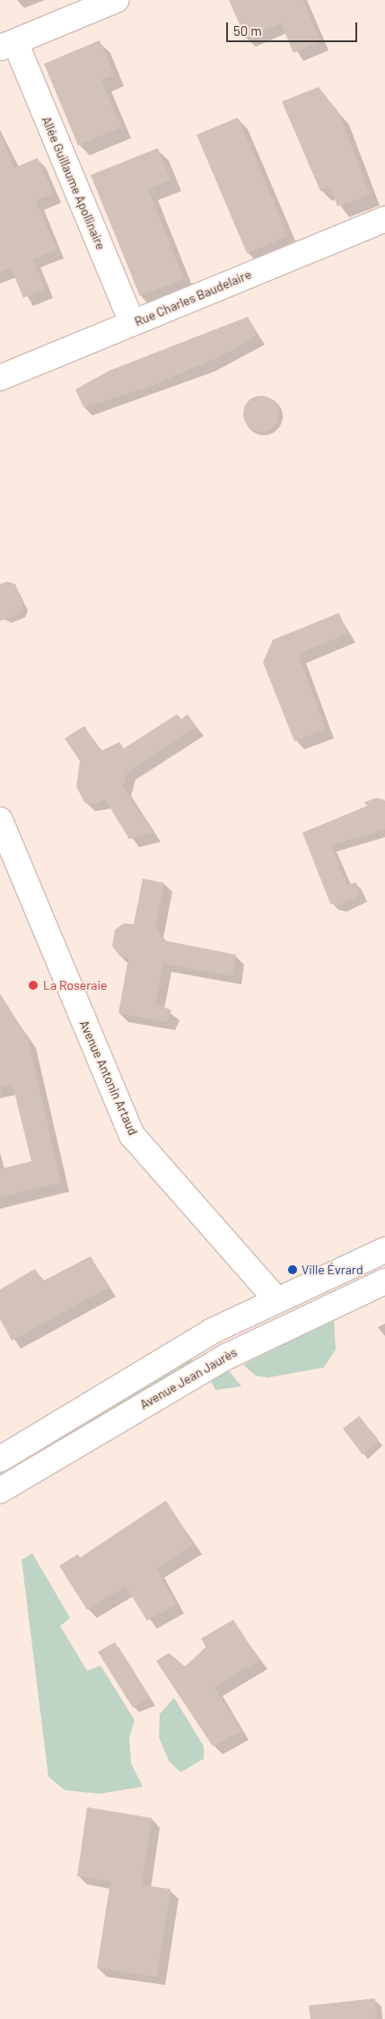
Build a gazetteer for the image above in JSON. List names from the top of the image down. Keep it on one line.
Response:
{"streets":{"street":["Allée Guillaume Apollinaire","Rue Charles Baudelaire","Avenue Antonin Artaud","Avenue Jean Jaurès"]},"crossings":[["Allée Guillaume Apollinaire","Rue Charles Baudelaire"]],"places":["La Roseraie","Ville Évrard"],"scale_bar":"50 m"}
